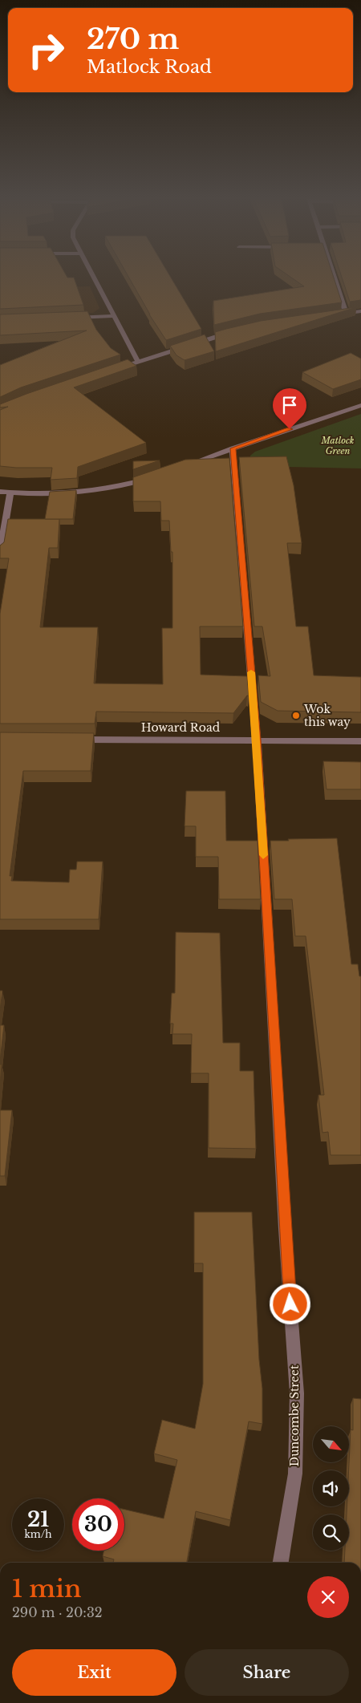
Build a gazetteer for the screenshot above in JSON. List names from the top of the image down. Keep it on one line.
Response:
{"streets":{"street":["Howard Road","Duncombe Street"]},"crossings":[["Howard Road","Duncombe Street"]],"parks":["Matlock Green"],"places":["Wok this way"],"north":"bottom right","page":{"turn":["270 m","Matlock Road"],"speed":"21 km/h","limit":"30","heading":["1 min","290 m · 20:32"],"buttons":["Exit","Share"]}}
